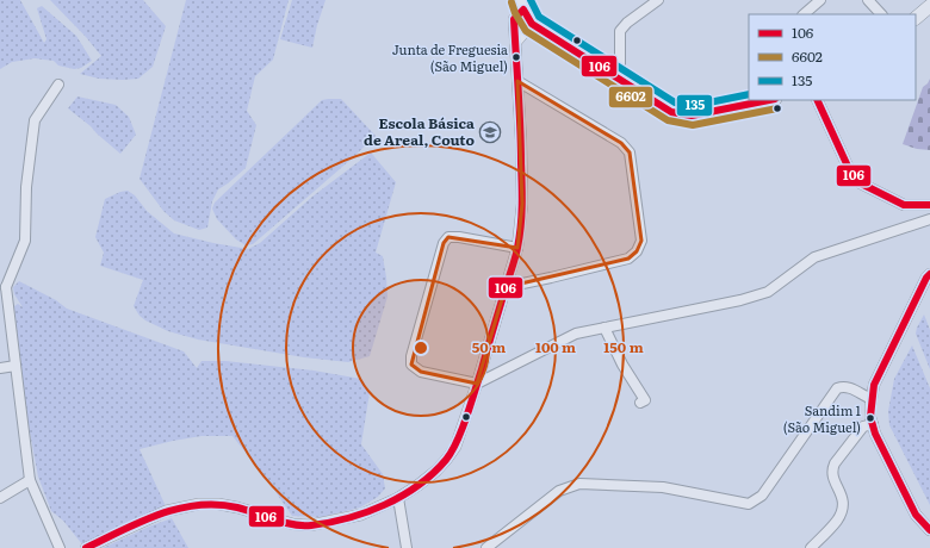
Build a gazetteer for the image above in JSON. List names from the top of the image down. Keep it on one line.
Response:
{"places":{"other":["Junta de Freguesia (São Miguel)","Sandim 1 (São Miguel)"],"school or university":["Escola Básica de Areal, Couto"]},"lines":["transit line 135","transit line 6602","transit line 106"],"legend":["106","6602","135"],"rings":["50 m","100 m","150 m"]}
